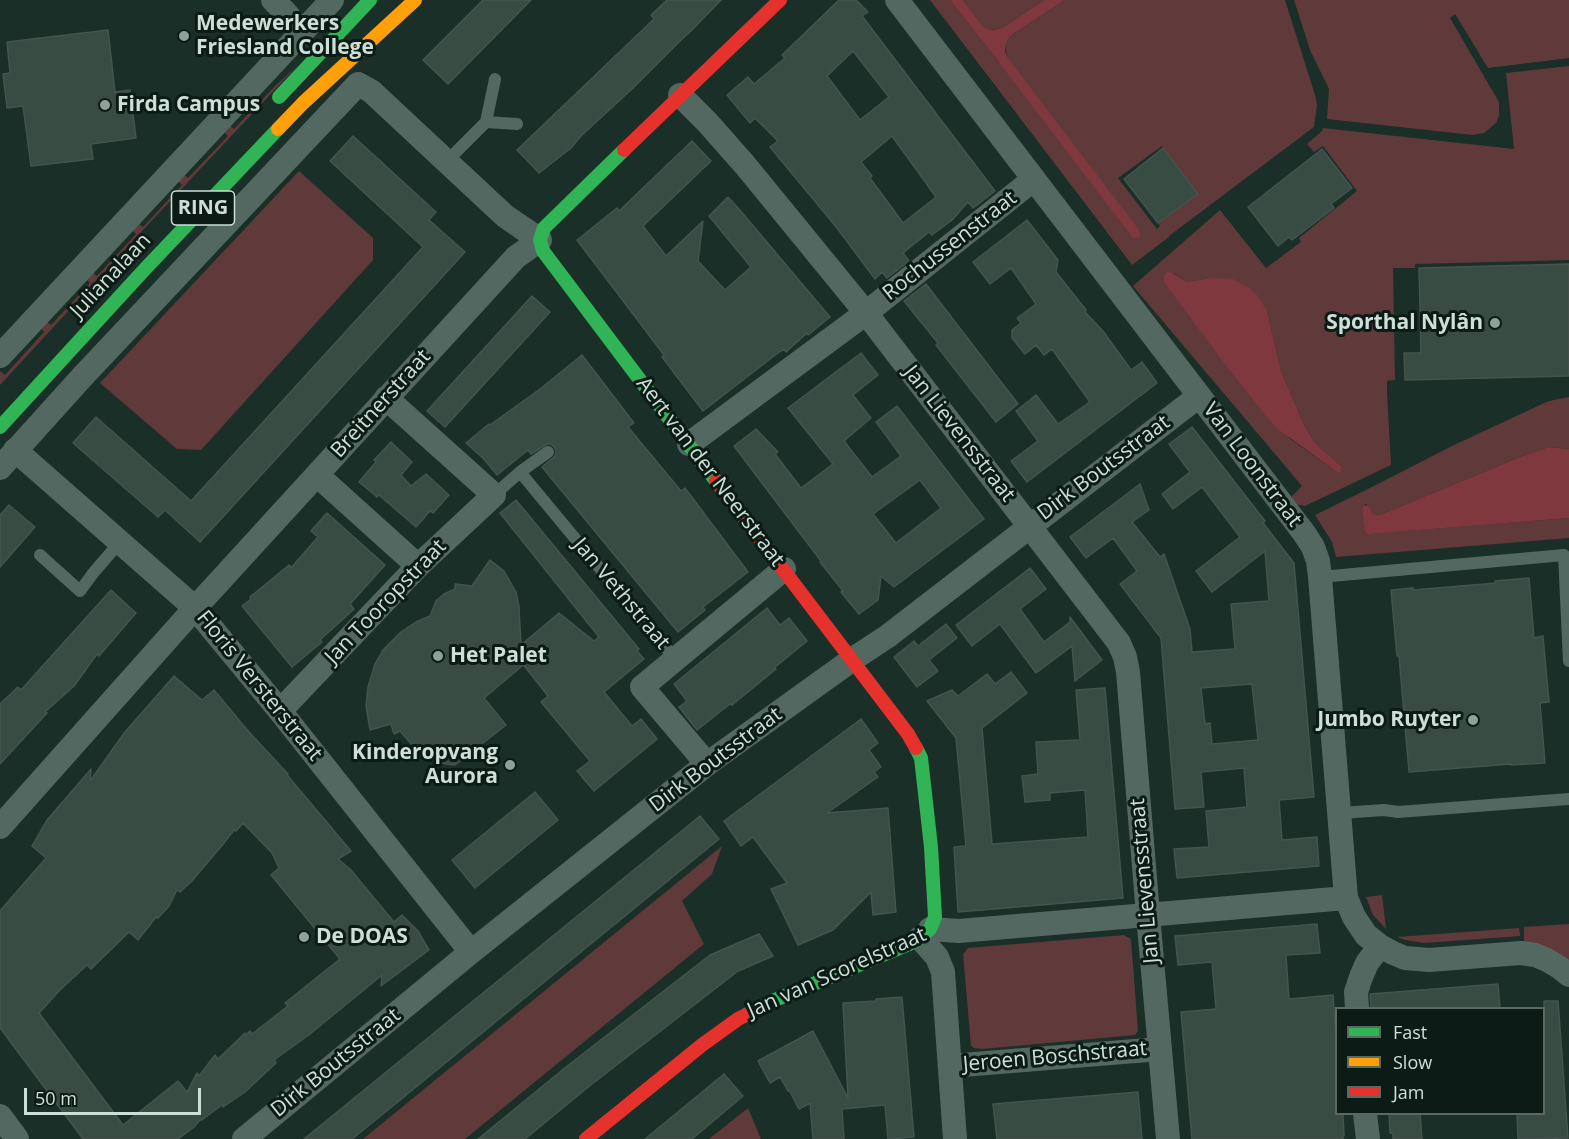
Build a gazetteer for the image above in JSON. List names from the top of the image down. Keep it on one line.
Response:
{"streets":{"street":["RING","Rochussenstraat","Julianalaan","Breitnerstraat","Jan Lievensstraat","Van Loonstraat","Dirk Boutsstraat","Aert van der Neerstraat","Jan Vethstraat","Jan Tooropstraat","Floris Versterstraat","Jan van Scorelstraat","Jeroen Boschstraat"]},"crossings":[["Rochussenstraat","Jan Lievensstraat"],["Rochussenstraat","Van Loonstraat"],["Rochussenstraat","Aert van der Neerstraat"],["Breitnerstraat","Jan Lievensstraat"],["Breitnerstraat","Aert van der Neerstraat"],["Breitnerstraat","Floris Versterstraat"],["Jan Lievensstraat","Dirk Boutsstraat"],["Jan Lievensstraat","Jan van Scorelstraat"],["Jan Lievensstraat","Jeroen Boschstraat"],["Van Loonstraat","Dirk Boutsstraat"],["Van Loonstraat","Jan van Scorelstraat"],["Dirk Boutsstraat","Aert van der Neerstraat"],["Dirk Boutsstraat","Jan Vethstraat"],["Dirk Boutsstraat","Floris Versterstraat"],["Aert van der Neerstraat","Jan van Scorelstraat"],["Jan Tooropstraat","Floris Versterstraat"]],"places":["Medewerkers Friesland College","Firda Campus","Sporthal Nylân","Het Palet","Jumbo Ruyter","Kinderopvang Aurora","De DOAS"],"legend":["Fast","Slow","Jam"],"scale_bar":"50 m"}
